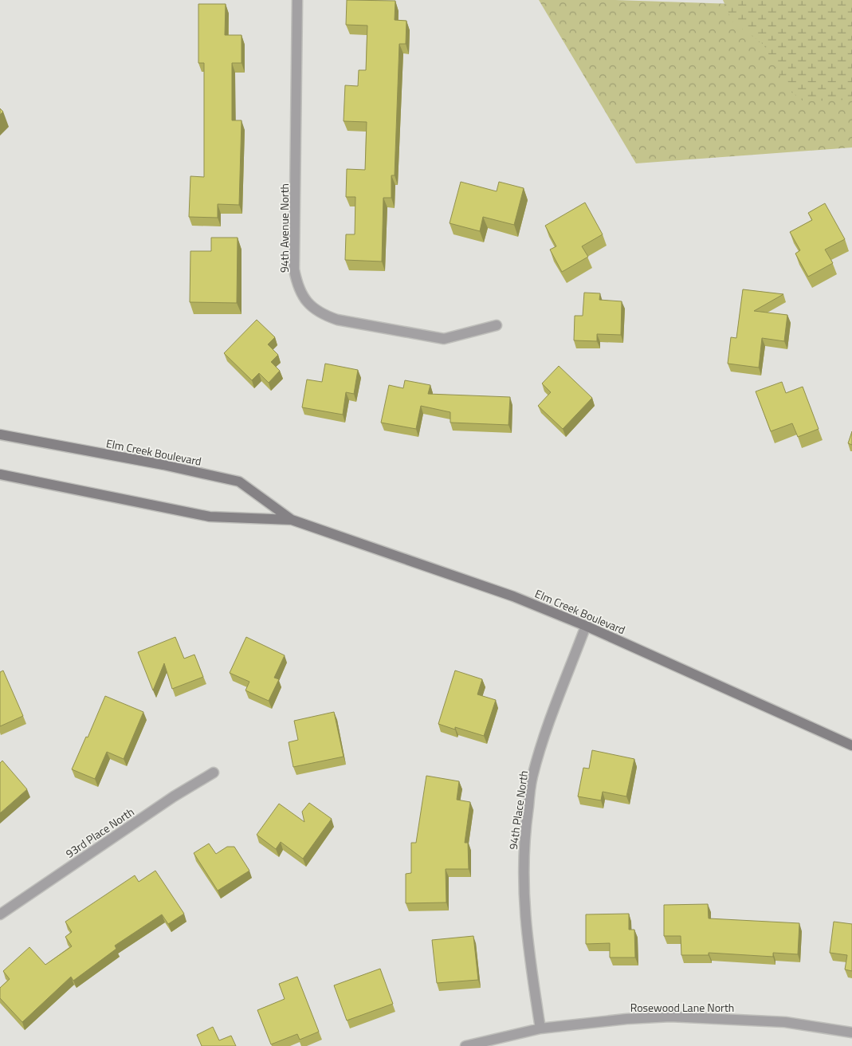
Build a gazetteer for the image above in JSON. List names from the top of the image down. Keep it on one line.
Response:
{"streets":{"main road":["Elm Creek Boulevard"],"street":["94th Avenue North","94th Place North","93rd Place North","Rosewood Lane North"]},"crossings":[["Elm Creek Boulevard","94th Place North"],["94th Place North","Rosewood Lane North"]]}
